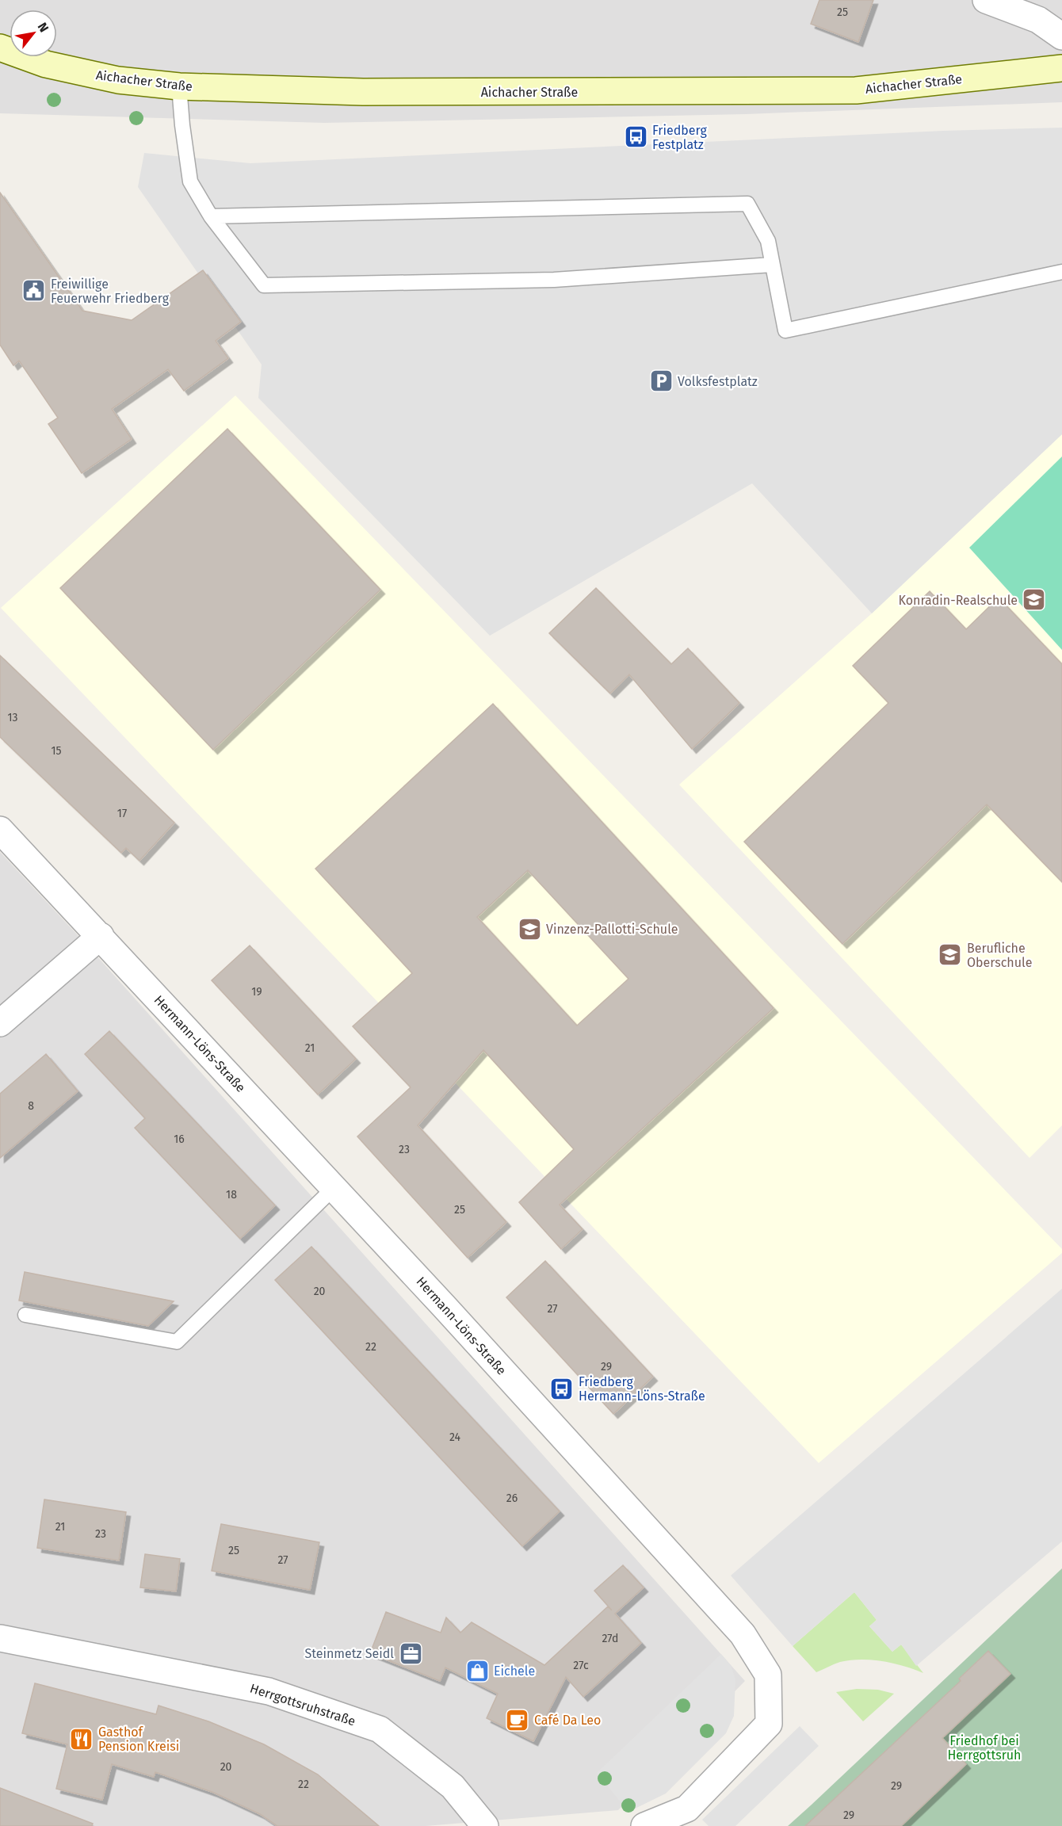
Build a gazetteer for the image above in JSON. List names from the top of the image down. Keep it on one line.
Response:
{"streets":{"main road":["Aichacher Straße"],"street":["Hermann-Löns-Straße","Herrgottsruhstraße"]},"parks":["Friedhof bei Herrgottsruh"],"places":{"bus stop":["Friedberg Festplatz","Friedberg Hermann-Löns-Straße"],"public building":["Freiwillige Feuerwehr Friedberg"],"parking":["Volksfestplatz"],"school or university":["Konradin-Realschule","Vinzenz-Pallotti-Schule","Berufliche Oberschule"],"office":["Steinmetz Seidl"],"shop":["Eichele"],"cafe":["Café Da Leo"],"restaurant":["Gasthof Pension Kreisi"]},"house_numbers":["25","13","15","17","19","21","8","16","23","18","25","20","27","22","29","24","26","21","23","25","27","27d","27c","20","22","29","29"],"north":"top right"}
